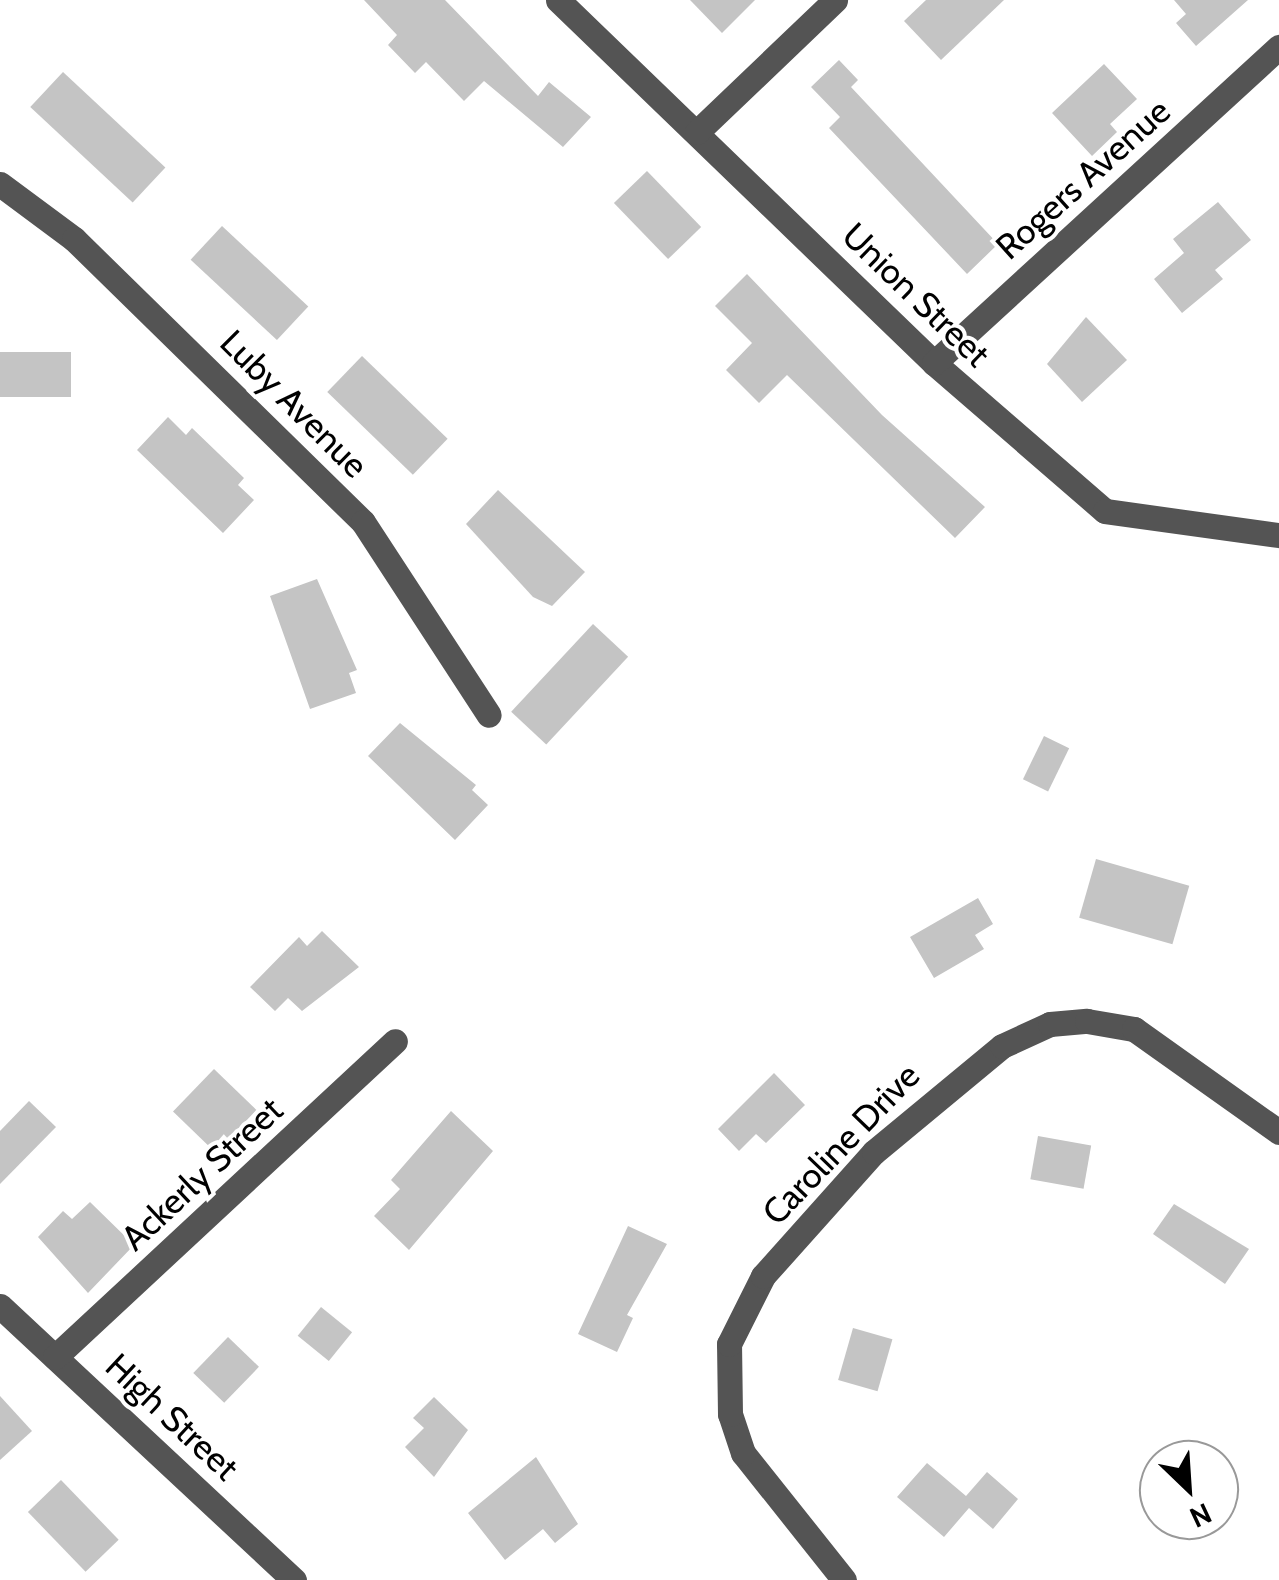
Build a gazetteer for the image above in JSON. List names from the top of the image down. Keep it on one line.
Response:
{"streets":{"street":["Rogers Avenue","Union Street","Luby Avenue","Caroline Drive","Ackerly Street","High Street"]},"crossings":[["Rogers Avenue","Union Street"],["Ackerly Street","High Street"]],"north":"bottom right"}
